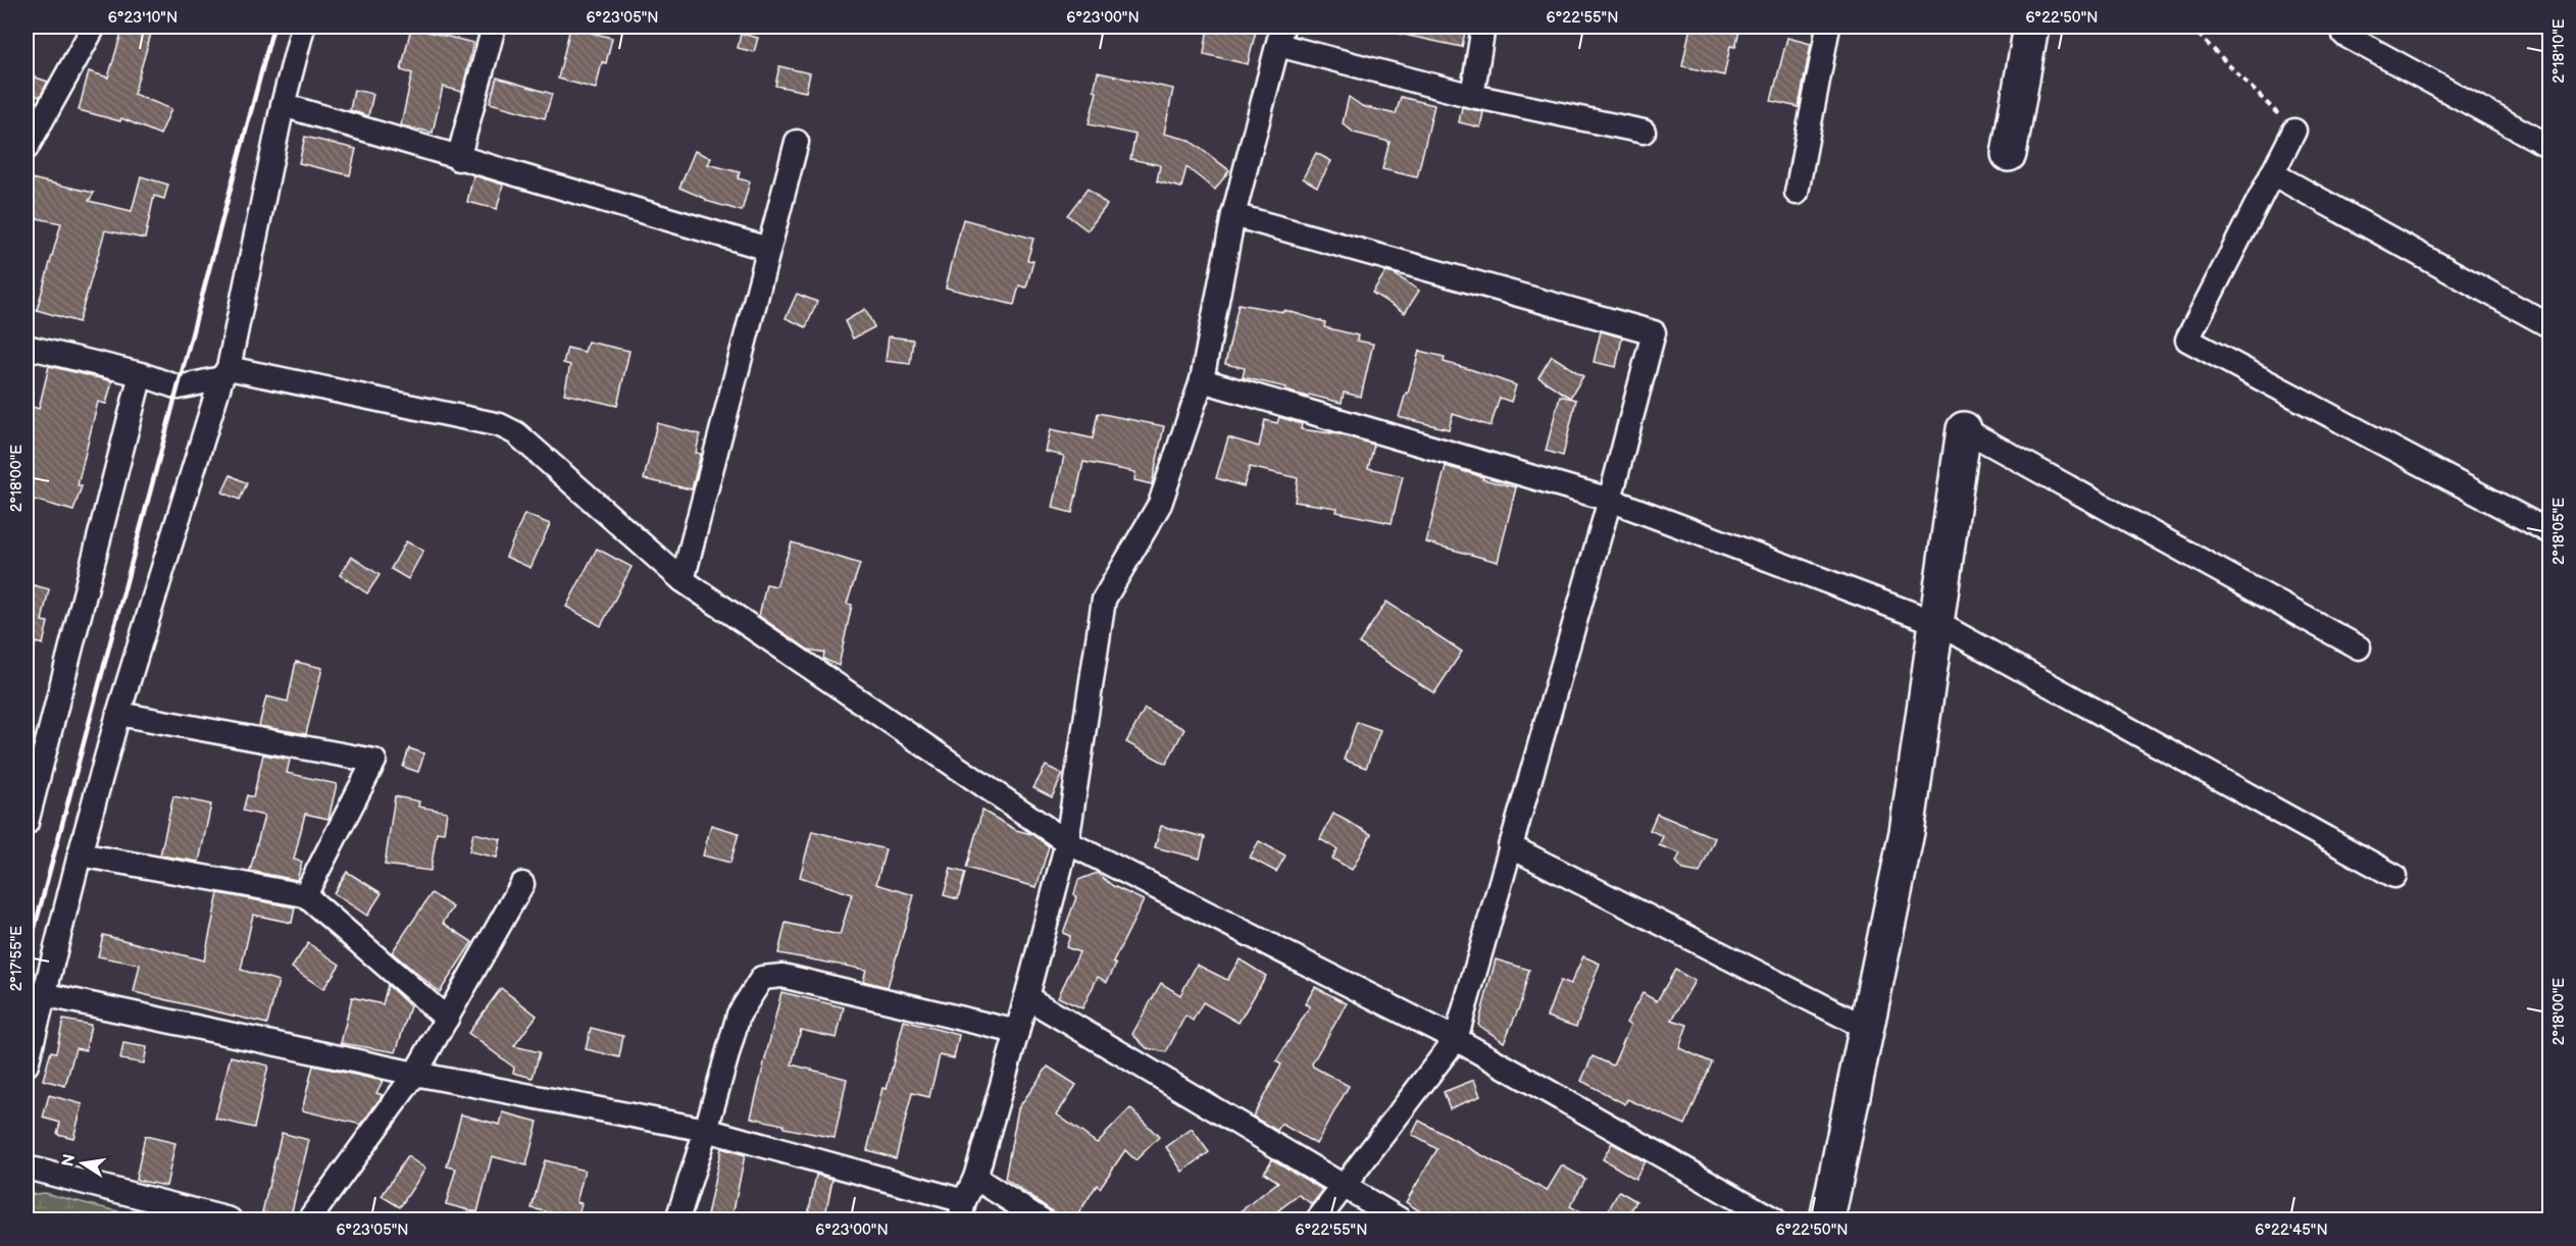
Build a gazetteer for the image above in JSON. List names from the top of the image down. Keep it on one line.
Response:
{"north":"left","coordinates":["6°23'10\"N","6°23'05\"N","6°23'00\"N","6°22'55\"N","6°22'50\"N","2°18'10\"E","2°18'00\"E","2°18'05\"E","2°17'55\"E","6°22'45\"N"]}
